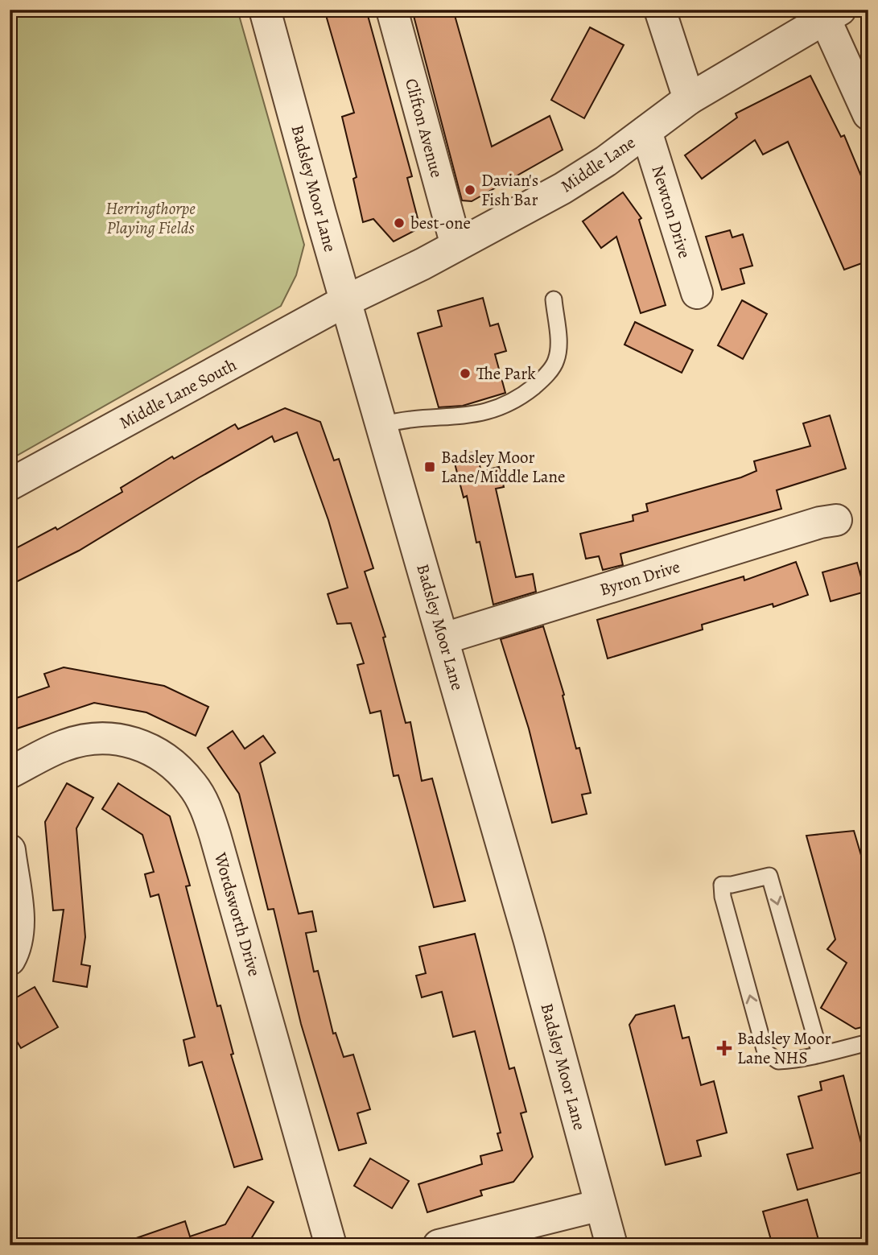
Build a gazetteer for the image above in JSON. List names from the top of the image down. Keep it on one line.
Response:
{"streets":{"street":["Clifton Avenue","Middle Lane","Badsley Moor Lane","Newton Drive","Middle Lane South","Byron Drive","Wordsworth Drive"]},"crossings":[["Clifton Avenue","Middle Lane"],["Middle Lane","Badsley Moor Lane"],["Middle Lane","Newton Drive"],["Middle Lane","Middle Lane South"],["Badsley Moor Lane","Middle Lane South"],["Badsley Moor Lane","Byron Drive"]],"parks":["Herringthorpe Playing Fields"],"places":{"other":["Davian's Fish Bar","best-one","The Park"],"transit":["Badsley Moor Lane/Middle Lane"],"health":["Badsley Moor Lane NHS"]}}
